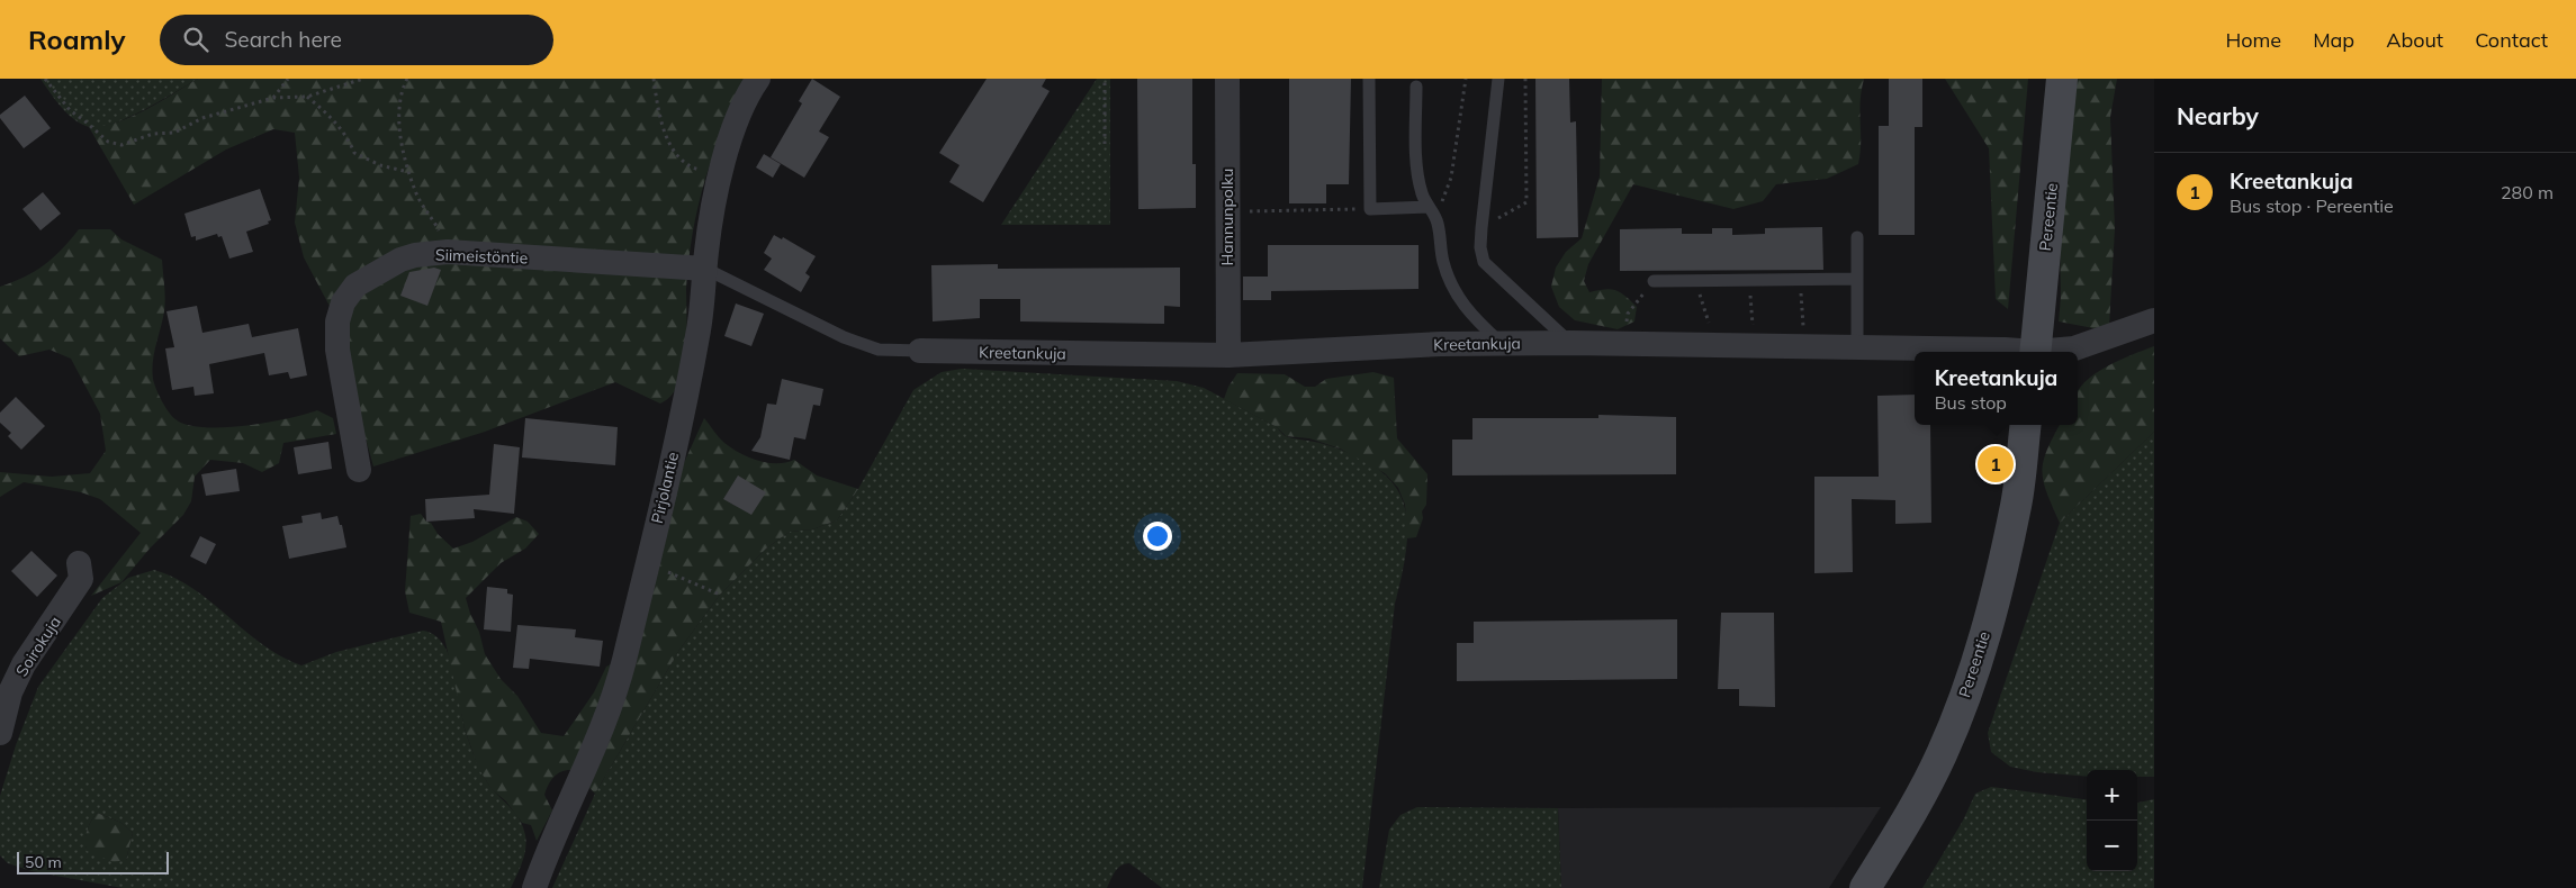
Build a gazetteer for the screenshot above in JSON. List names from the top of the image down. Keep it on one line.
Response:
{"streets":{"street":["Hannunpolku","Pereentie","Siimeistöntie","Kreetankuja","Pirjolantie","Soirokuja"]},"crossings":[["Hannunpolku","Kreetankuja"],["Siimeistöntie","Pirjolantie"]],"scale_bar":"50 m","page":{"header":"Roamly","search":"Search here","nav":["Home","Map","About","Contact"],"heading":"Nearby","list":[{"mark":"1","name":"Kreetankuja","note":"Bus stop · Pereentie","value":"280 m"}],"popup":["Kreetankuja","Bus stop"],"pins":"1","map_buttons":["+","−"],"scale":"50 m"}}
